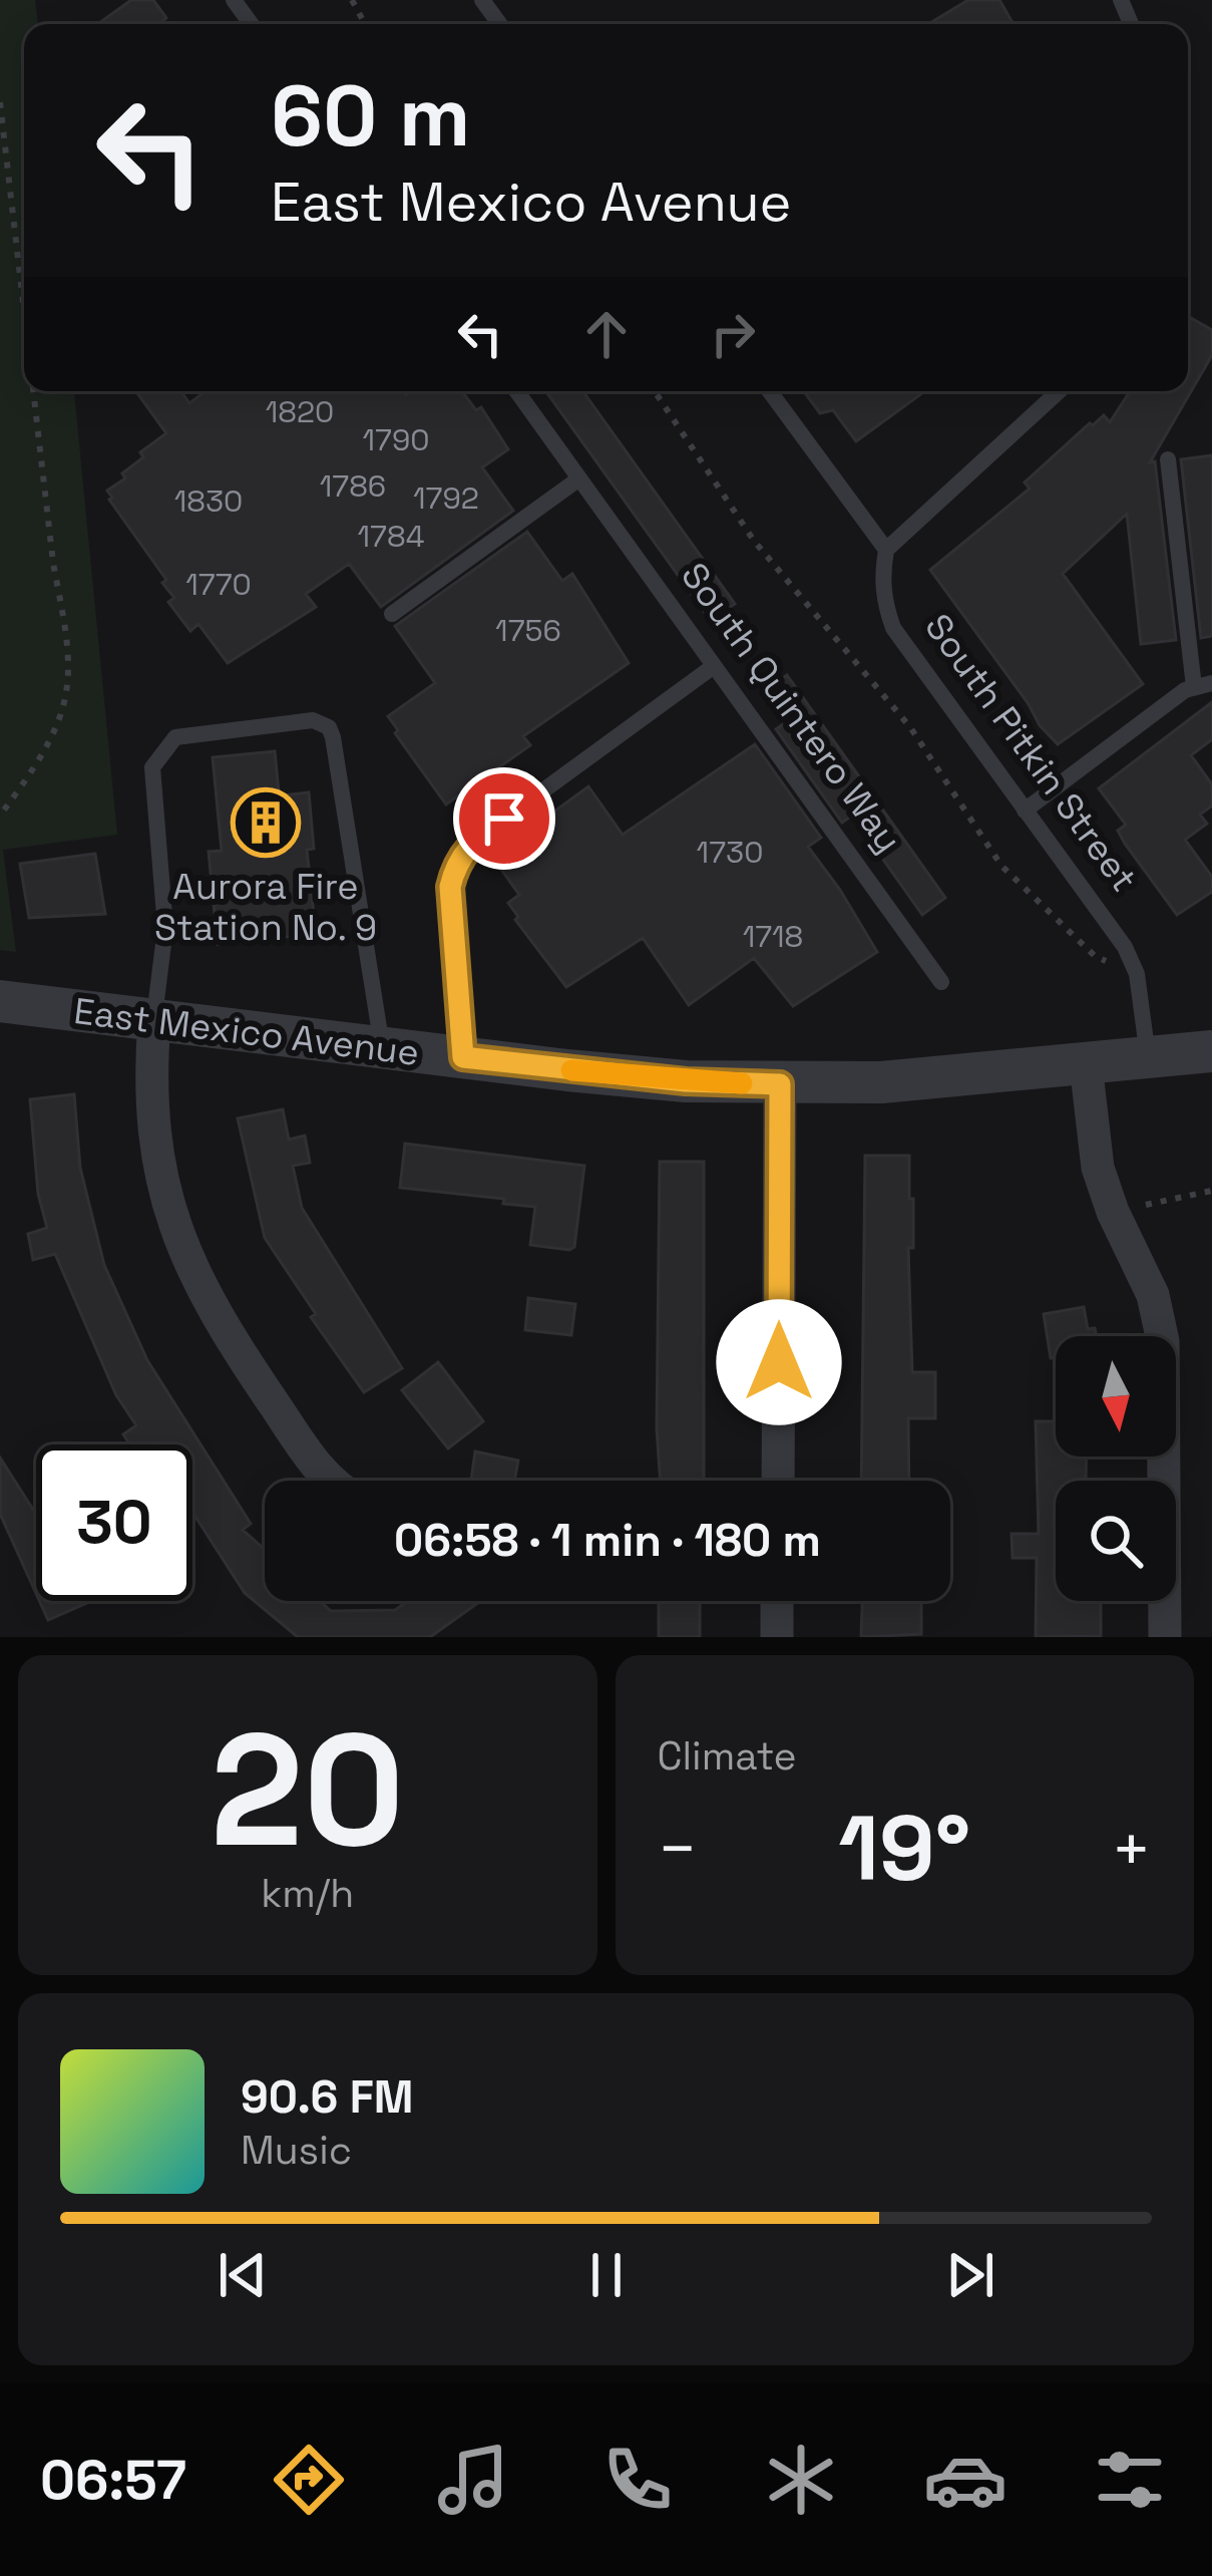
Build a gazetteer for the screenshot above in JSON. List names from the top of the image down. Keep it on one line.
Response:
{"streets":{"street":["East Mexico Avenue"],"lane":["South Quintero Way","South Pitkin Street"]},"crossings":[["South Pitkin Street","East Mexico Avenue"]],"places":{"building":["Aurora Fire Station No. 9"]},"house_numbers":["1820","1790","1786","1792","1830","1784","1770","1756","1730","1718"],"north":"bottom","page":{"turn":["60 m","East Mexico Avenue"],"limit":"30","trip":"06:58 · 1 min · 180 m","tile":[["20","km/h"],"Climate"],"heat":["−","19°","+"],"song":["90.6 FM","Music"],"tabs":"06:57"}}
